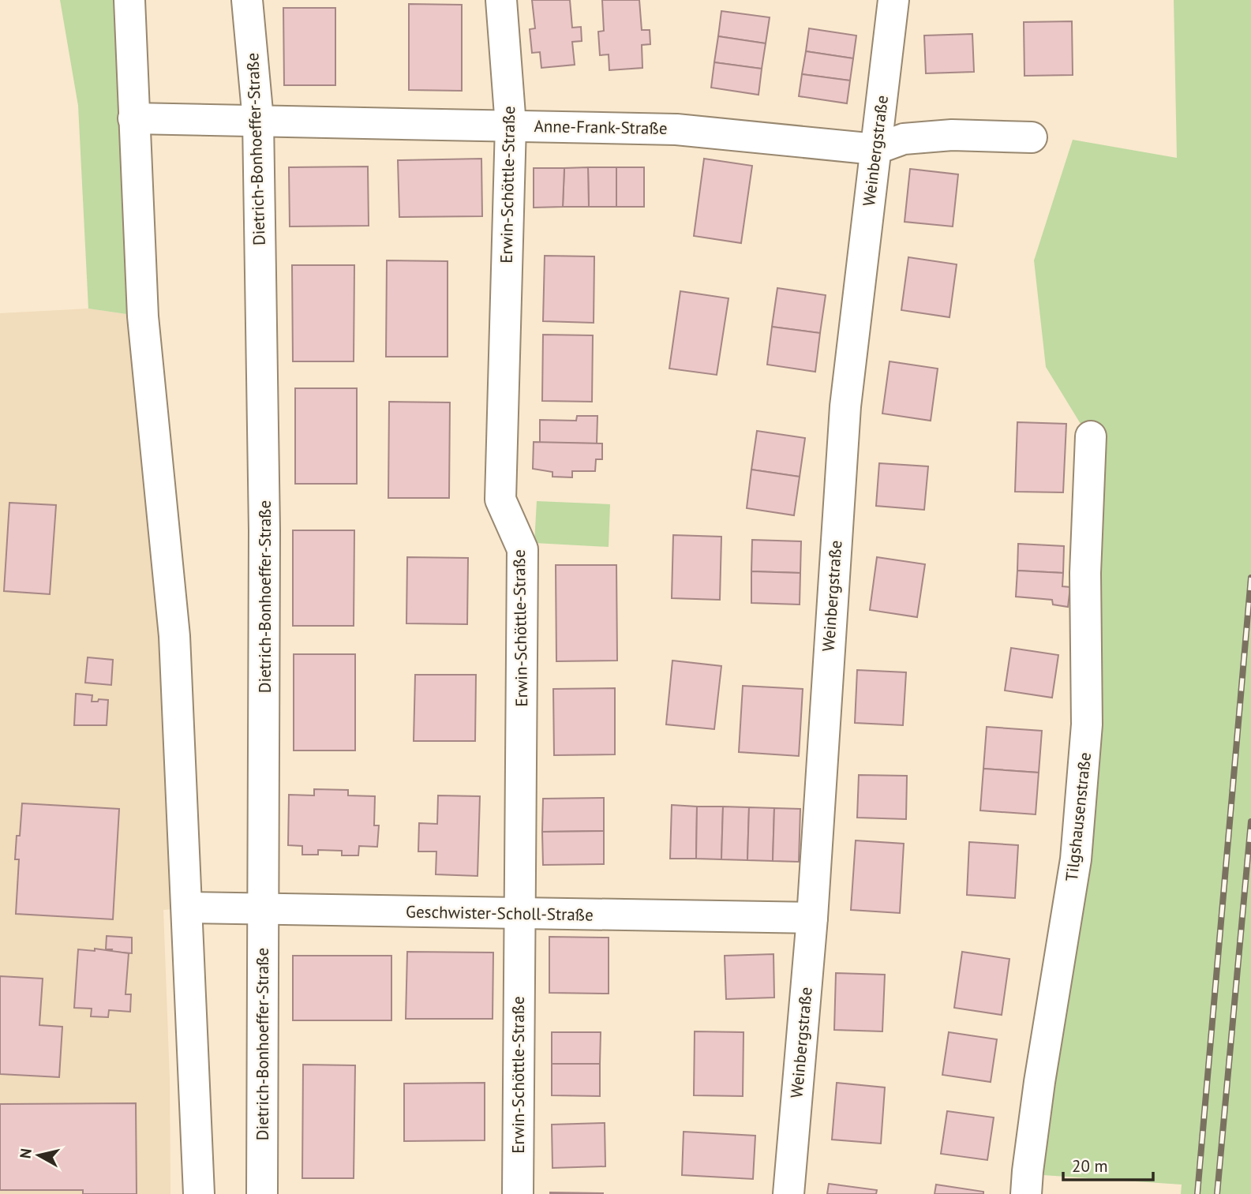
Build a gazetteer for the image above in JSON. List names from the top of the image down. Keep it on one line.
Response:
{"streets":{"street":["Anne-Frank-Straße","Dietrich-Bonhoeffer-Straße","Weinbergstraße","Erwin-Schöttle-Straße","Tilgshausenstraße","Geschwister-Scholl-Straße"]},"crossings":[["Anne-Frank-Straße","Dietrich-Bonhoeffer-Straße"],["Anne-Frank-Straße","Weinbergstraße"],["Anne-Frank-Straße","Erwin-Schöttle-Straße"],["Dietrich-Bonhoeffer-Straße","Geschwister-Scholl-Straße"],["Weinbergstraße","Geschwister-Scholl-Straße"],["Erwin-Schöttle-Straße","Geschwister-Scholl-Straße"]],"scale_bar":"20 m","north":"left"}
